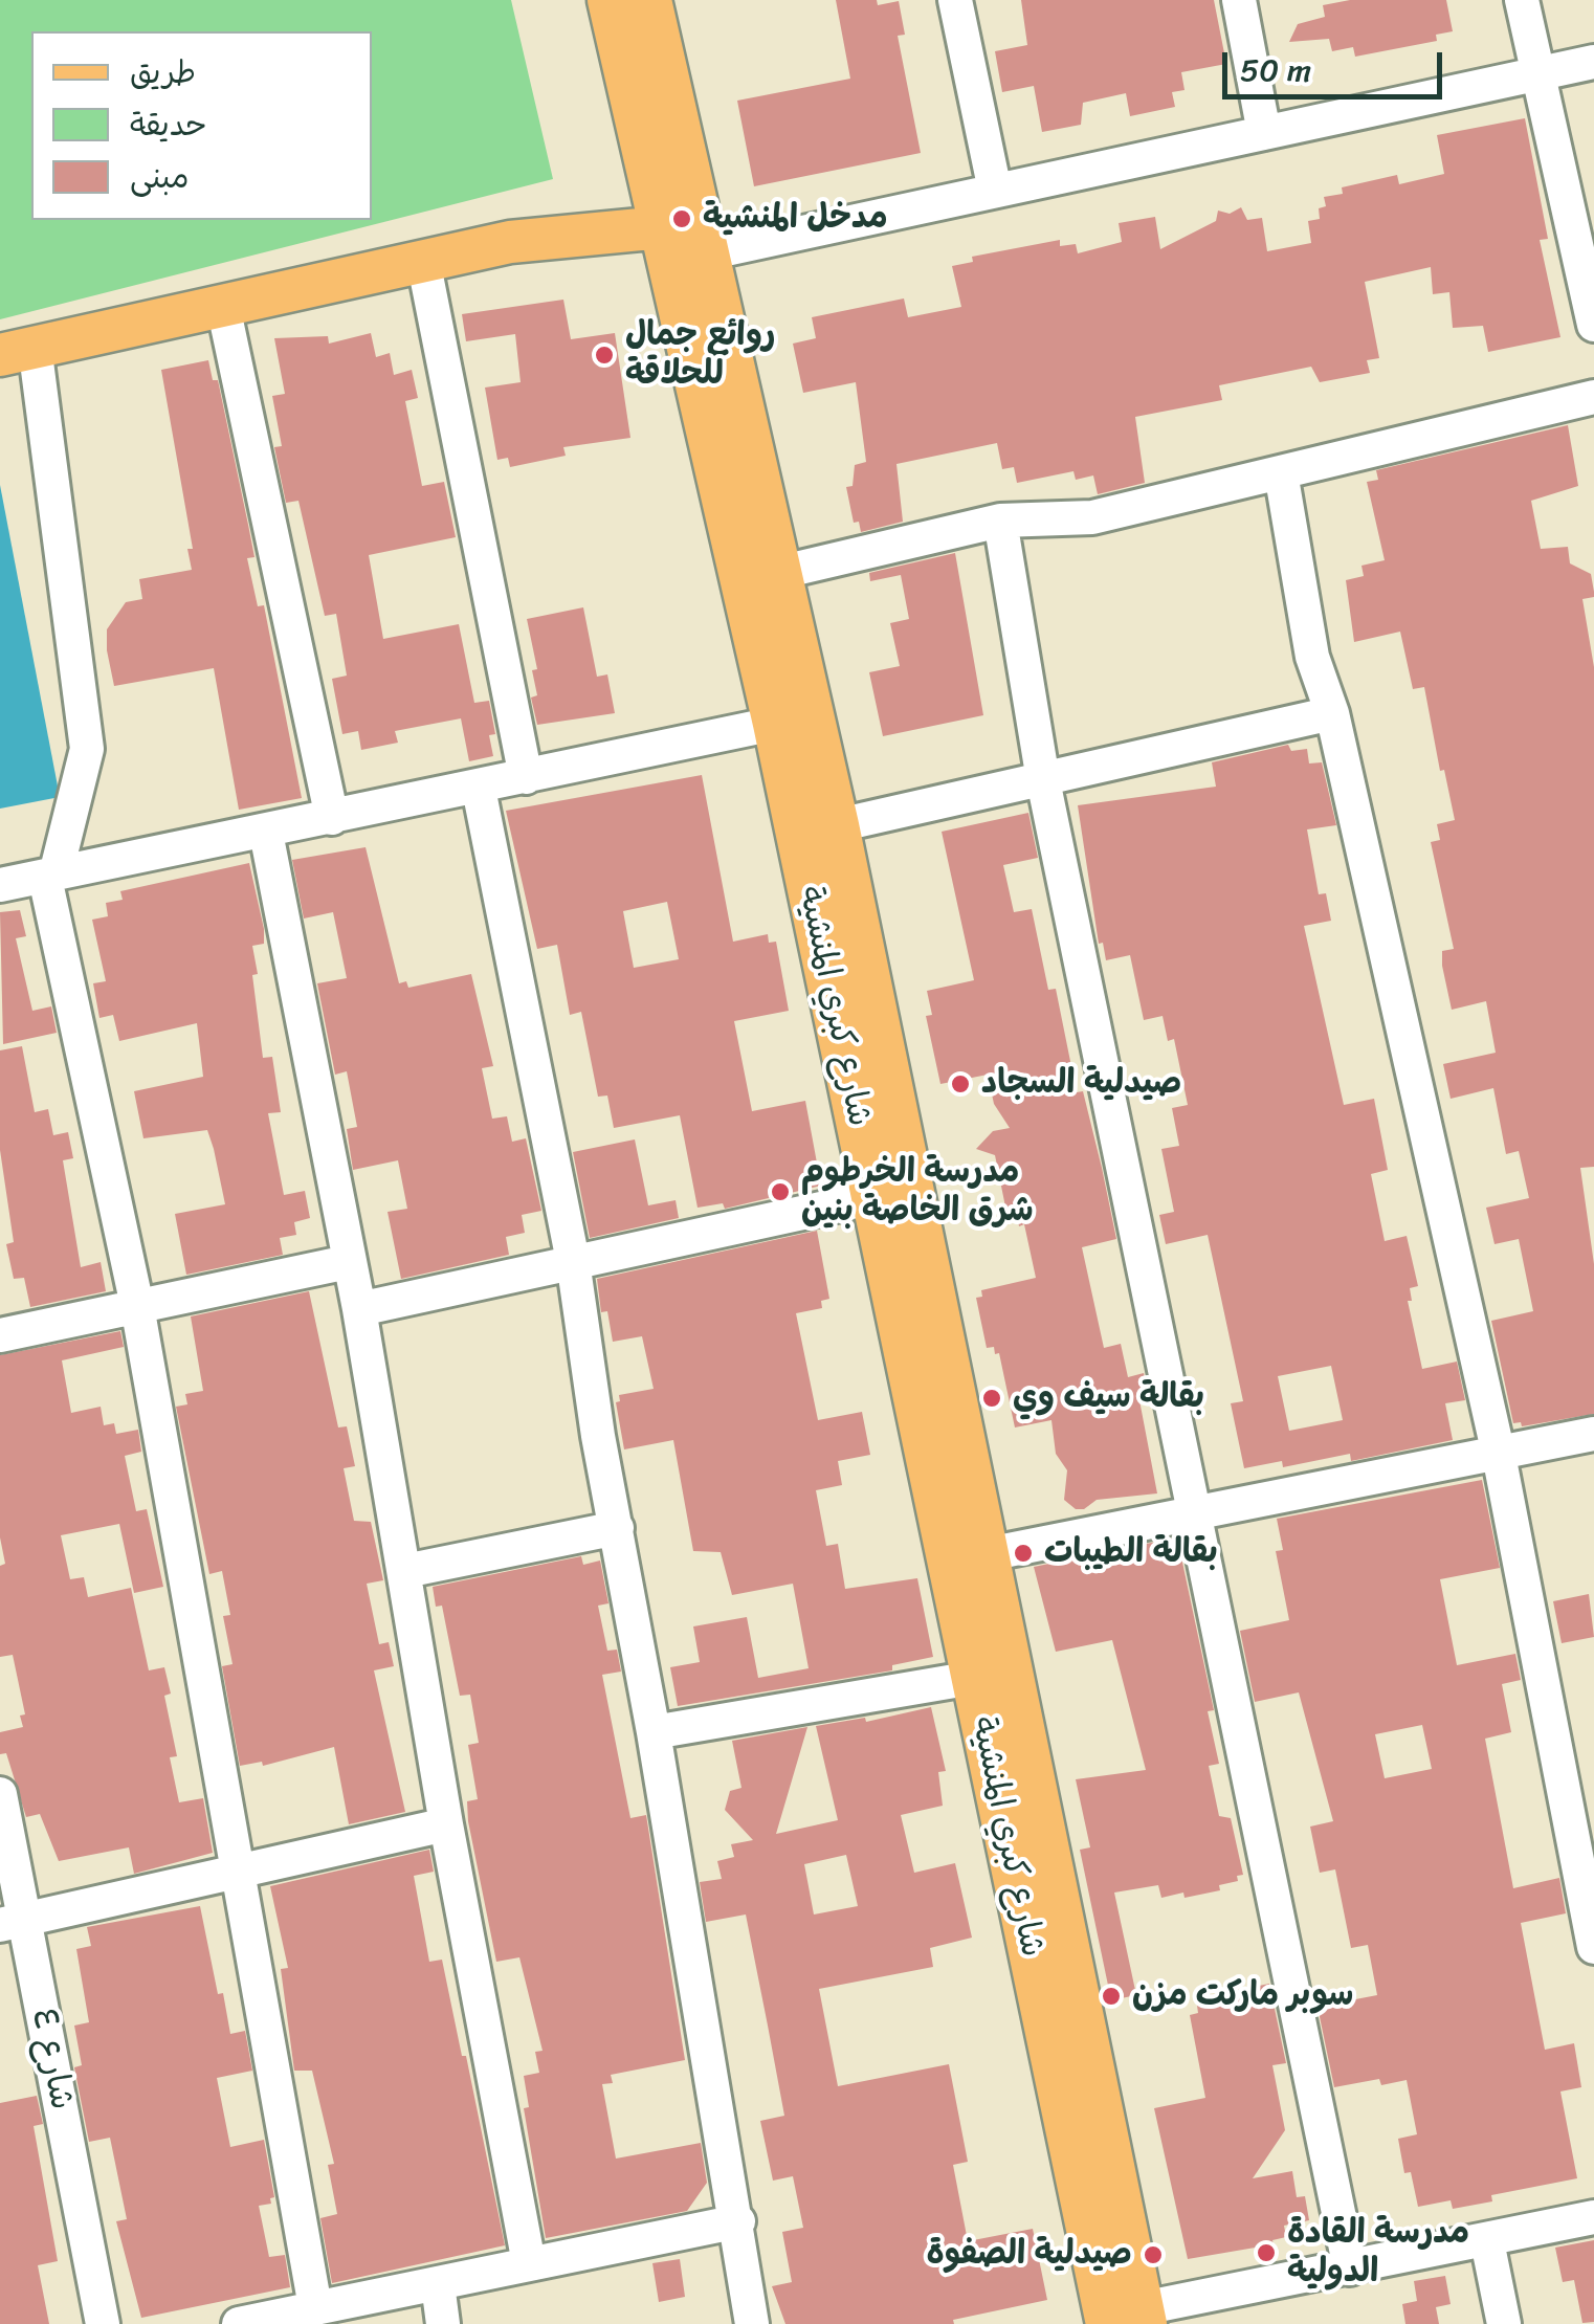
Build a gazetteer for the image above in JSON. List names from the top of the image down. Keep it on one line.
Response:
{"streets":{"main road":["شارع كبري المنشية"],"street":["شارع ٤"]},"places":["مدخل المنشية","روائع جمال للحلاقة","صيدلية السجاد","مدرسة الخرطوم شرق الخاصة بنين","بقالة سيف وي","بقالة الطيبات","سوبر ماركت مزن","مدرسة القادة الدولية","صيدلية الصفوة"],"legend":["طريق","حديقة","مبنى"],"scale_bar":"50 m"}
